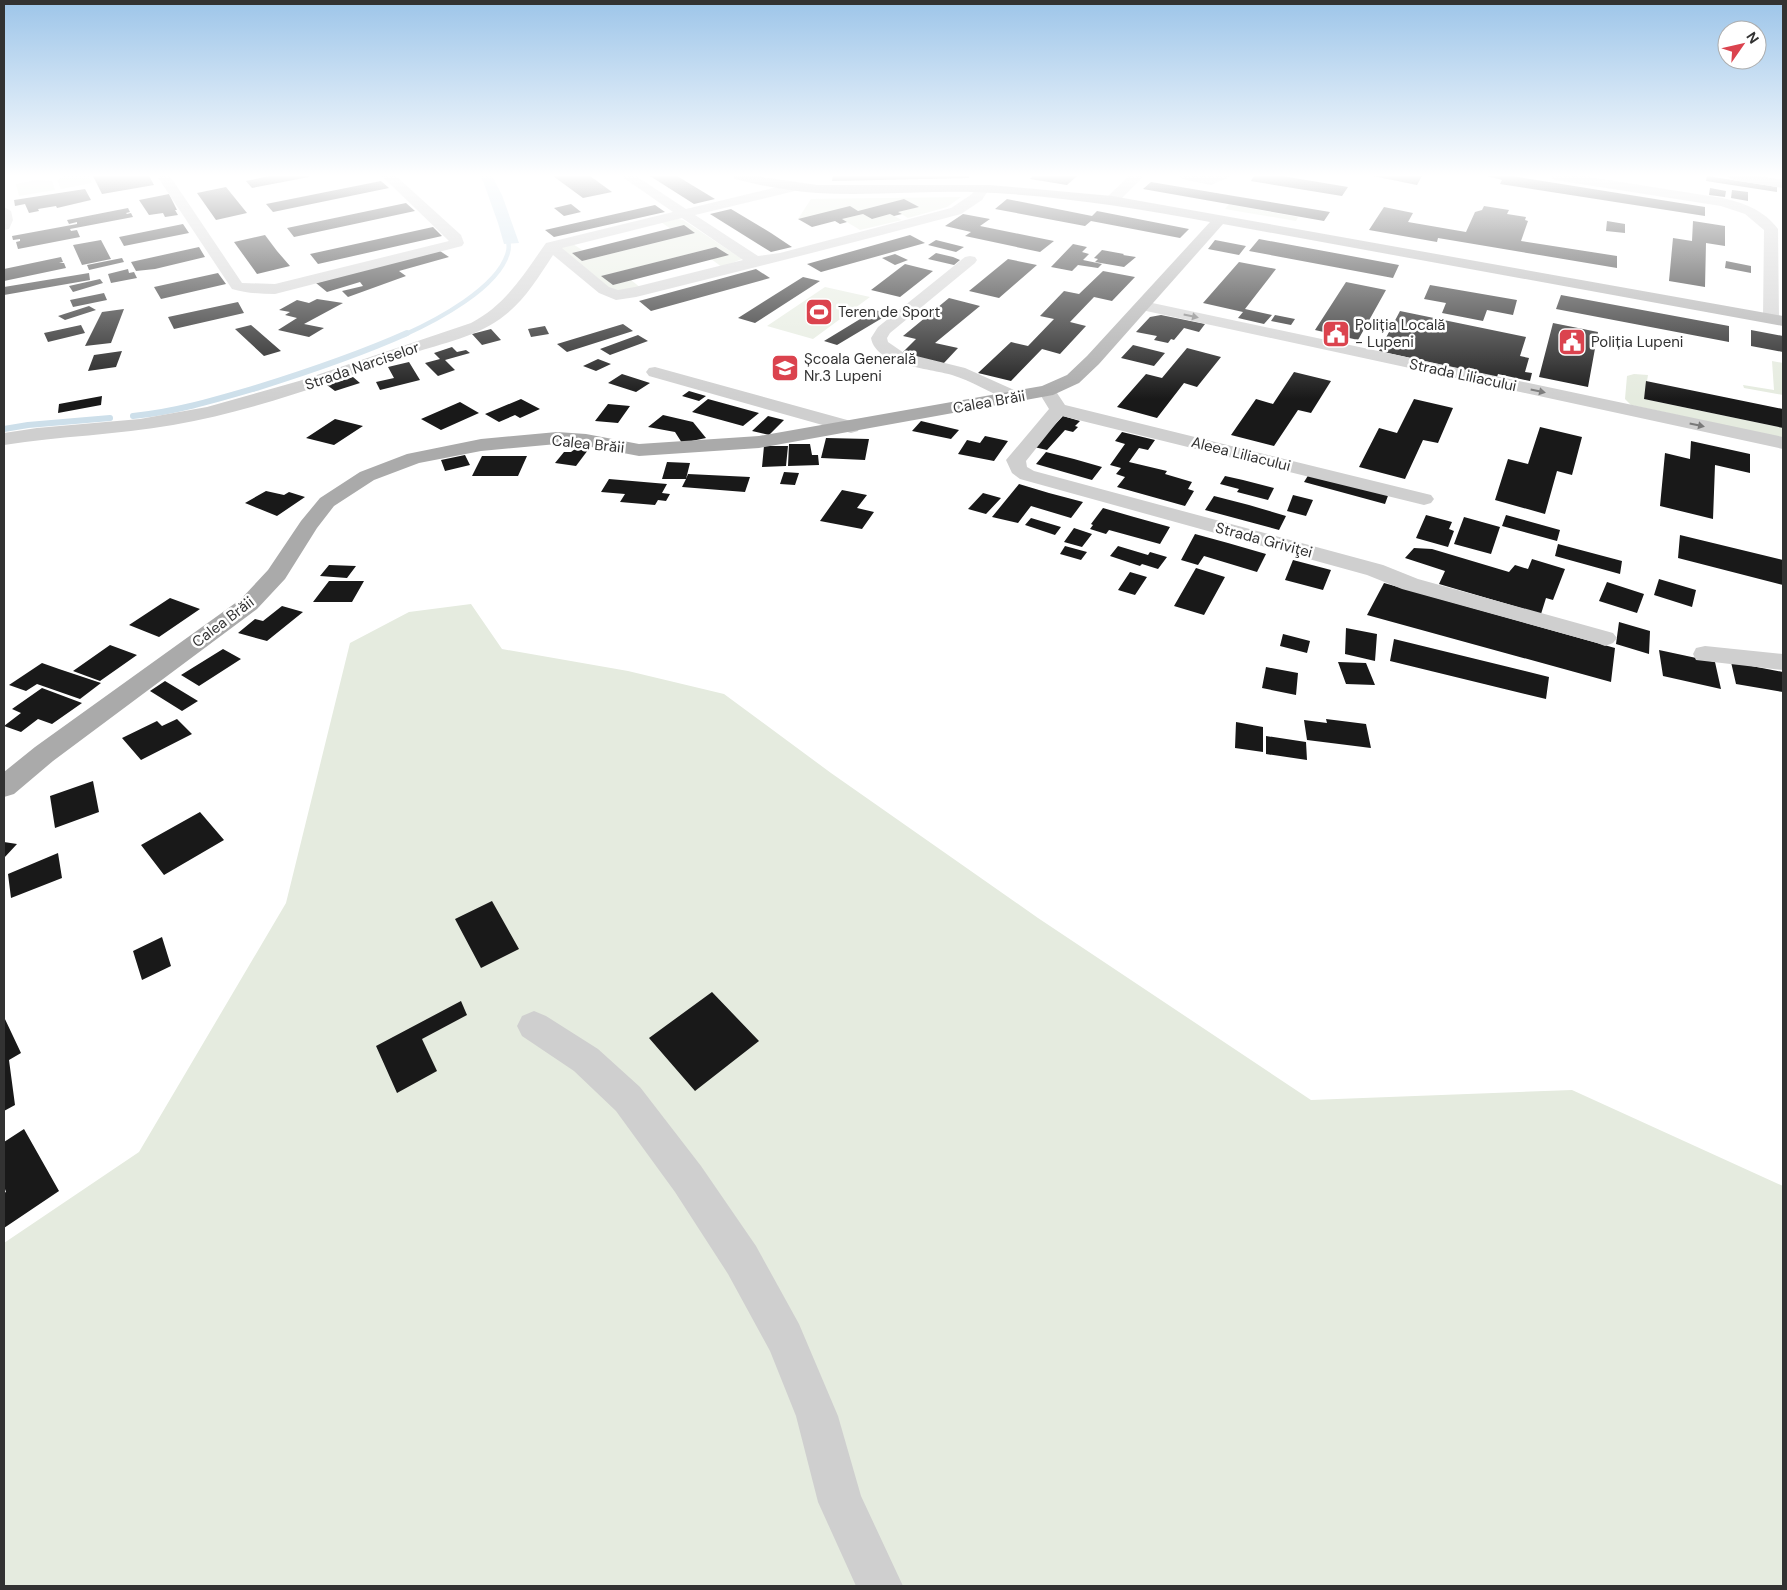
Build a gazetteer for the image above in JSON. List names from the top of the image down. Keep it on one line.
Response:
{"streets":{"main road":["Calea Brăii"],"street":["Strada Narciselor","Strada Liliacului","Aleea Liliacului","Strada Griviţei"]},"crossings":[["Strada Liliacului","Calea Brăii"],["Calea Brăii","Aleea Liliacului"],["Calea Brăii","Strada Griviţei"],["Aleea Liliacului","Strada Griviţei"]],"one_way":["Strada Liliacului"],"places":{"sports":["Teren de Sport"],"public building":["Poliția Locală - Lupeni","Poliția Lupeni"],"school or university":["Școala Generală Nr.3 Lupeni"]},"north":"top right"}
